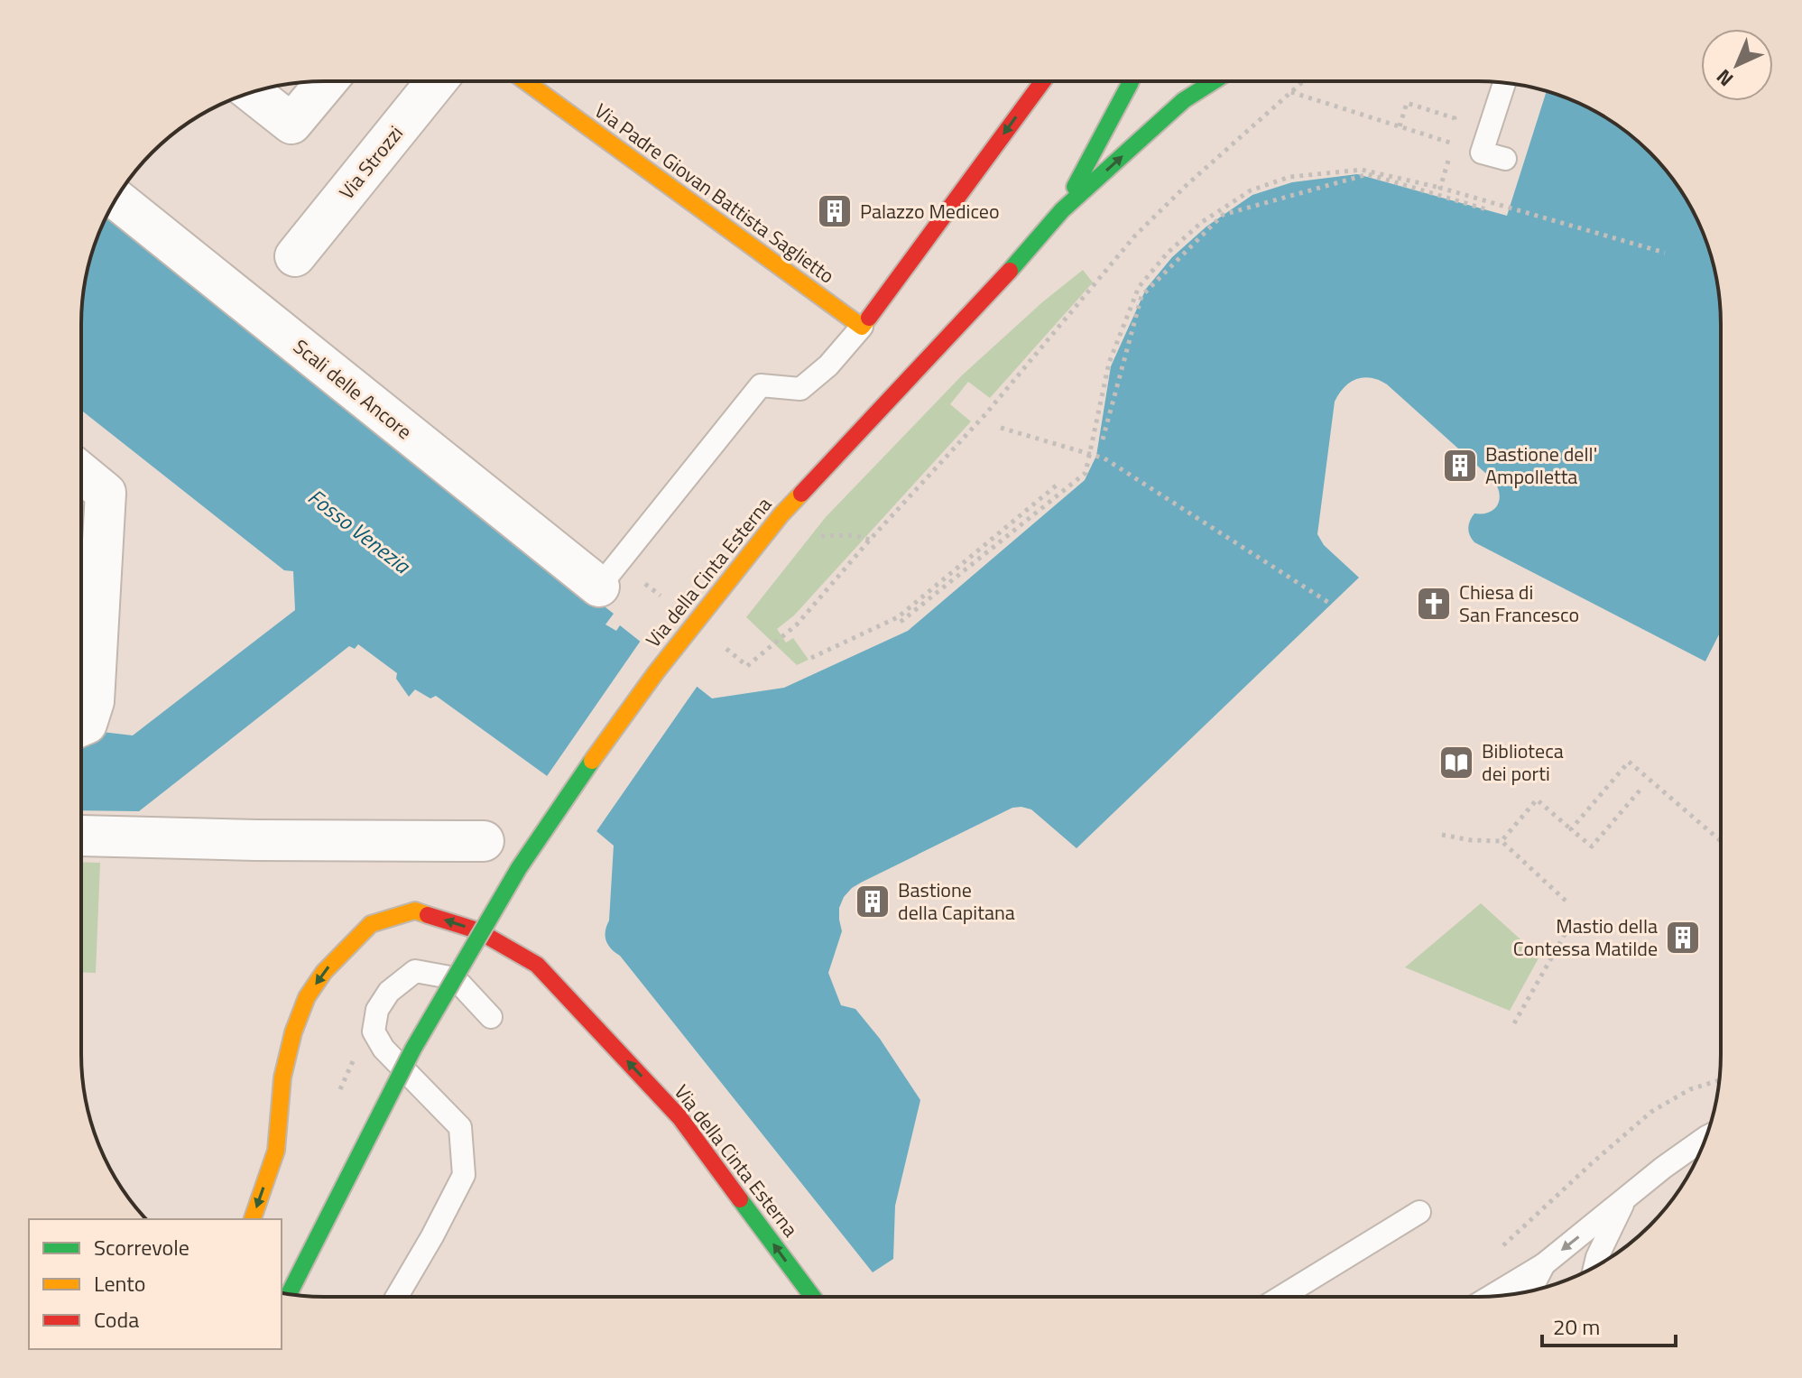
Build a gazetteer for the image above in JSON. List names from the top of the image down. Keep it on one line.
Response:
{"streets":{"main road":["Via Padre Giovan Battista Saglietto","Via della Cinta Esterna"],"street":["Via Strozzi","Scali delle Ancore"]},"water":["Fosso Venezia"],"places":{"building":["Palazzo Mediceo","Bastione dell' Ampolletta","Bastione della Capitana","Mastio della Contessa Matilde"],"church":["Chiesa di San Francesco"],"library":["Biblioteca dei porti"]},"legend":["Scorrevole","Lento","Coda"],"scale_bar":"20 m","north":"bottom left"}
